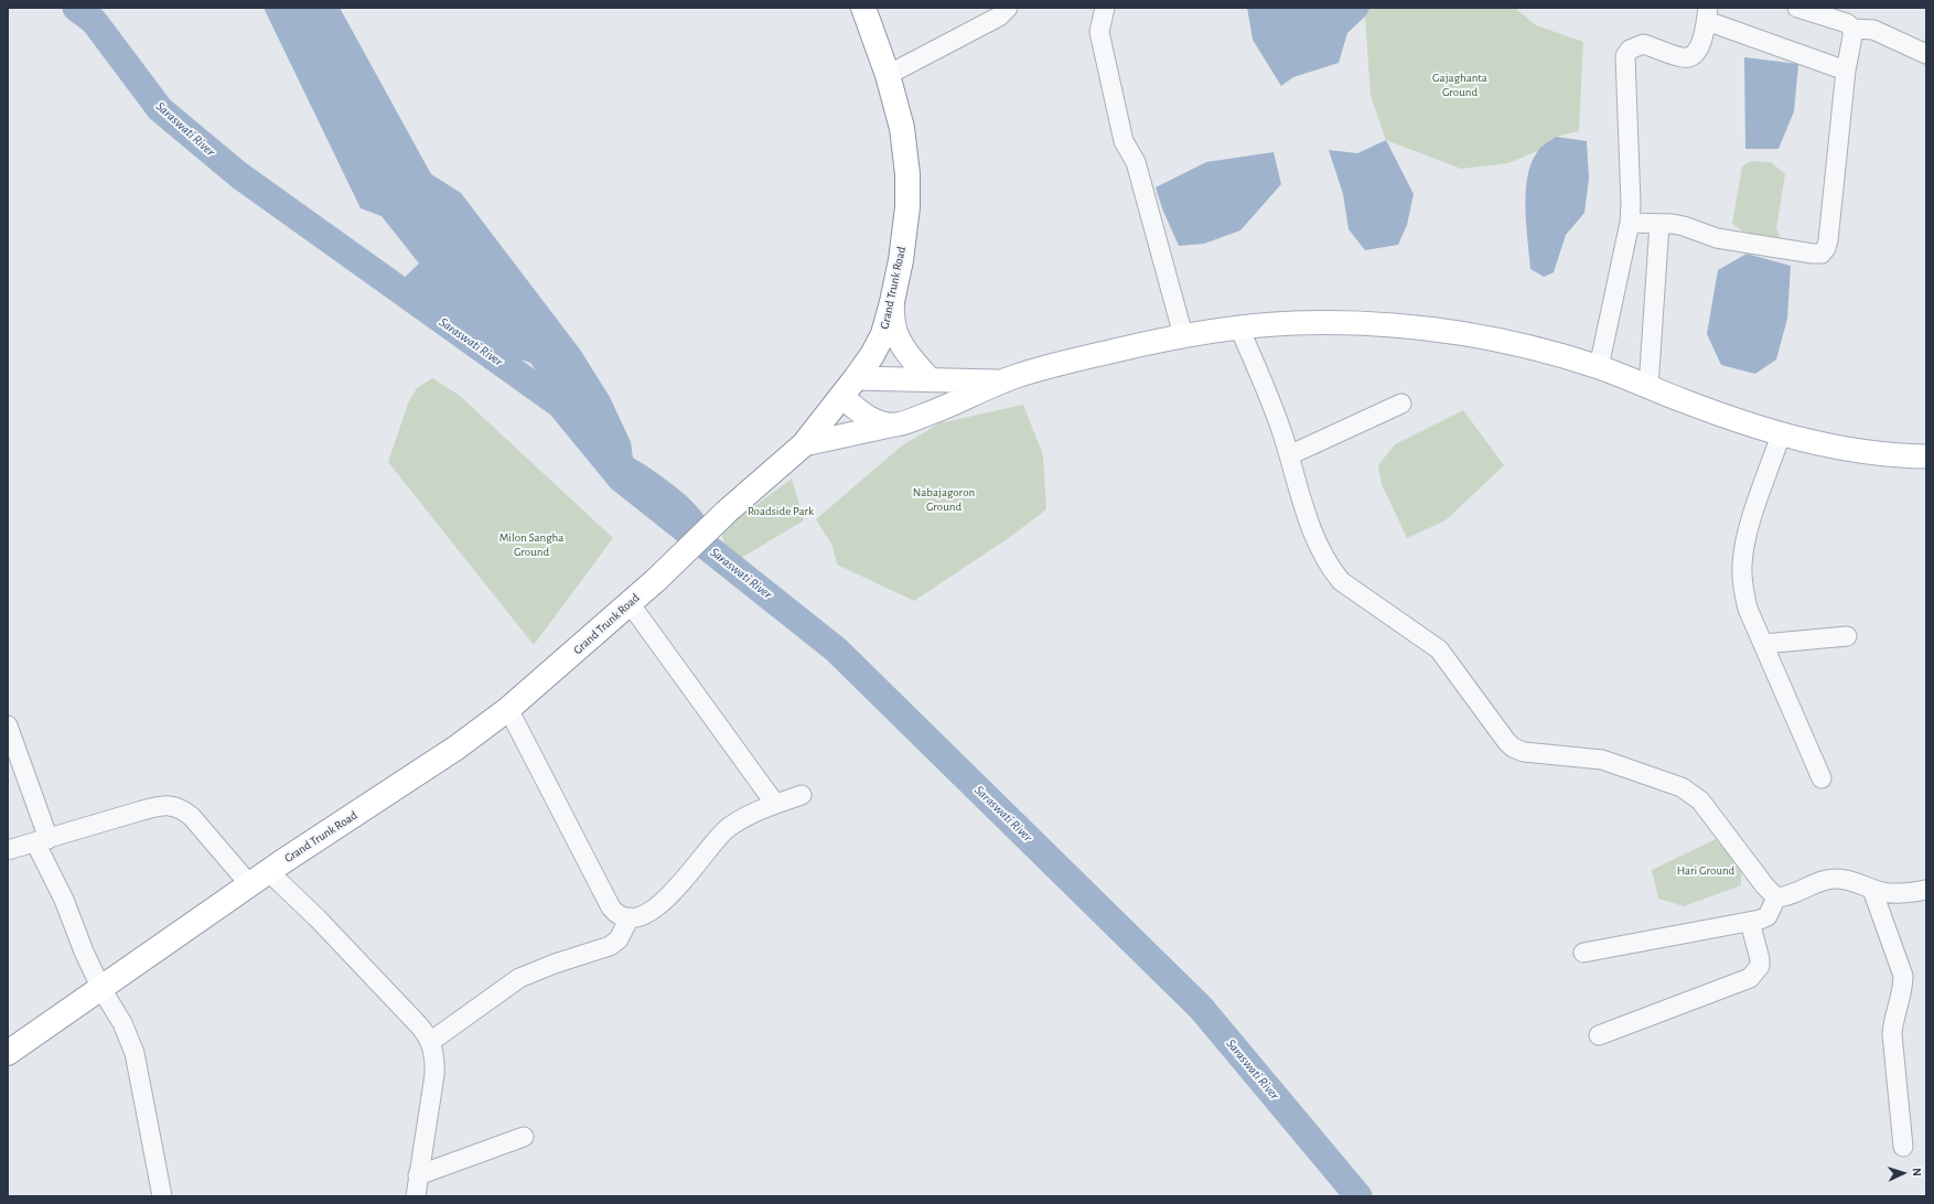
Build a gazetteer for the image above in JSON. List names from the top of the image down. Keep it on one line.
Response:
{"streets":{"highway":["Grand Trunk Road"]},"water":["Saraswati River"],"parks":["Gajaghanta Ground","Nabajagoron Ground","Roadside Park","Milon Sangha Ground","Hari Ground"],"north":"right"}
